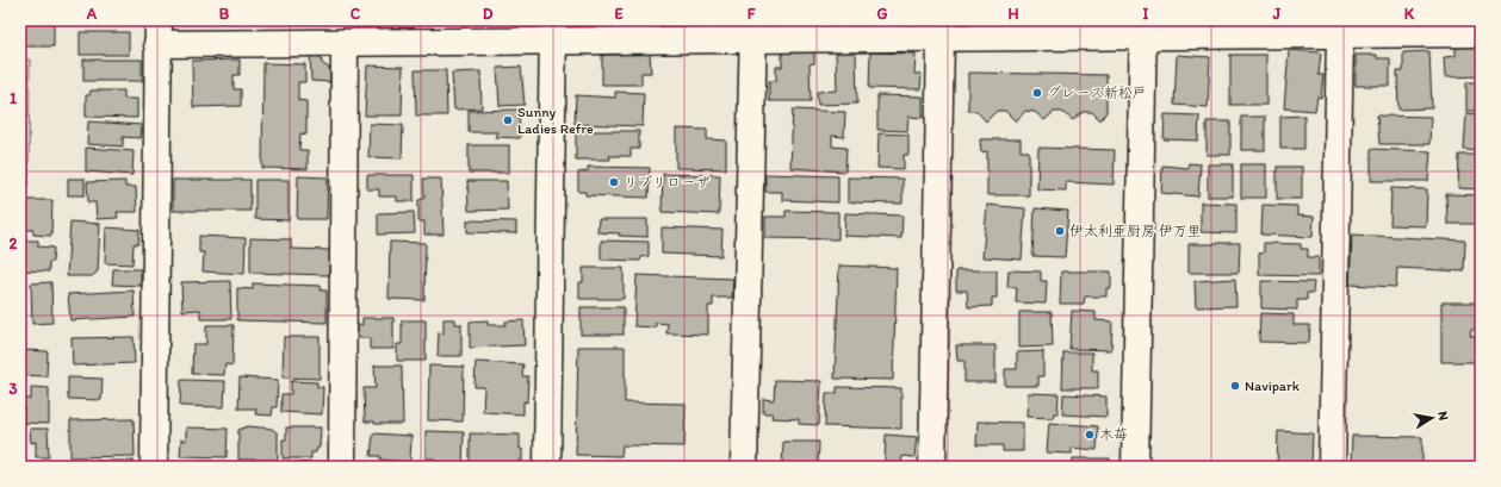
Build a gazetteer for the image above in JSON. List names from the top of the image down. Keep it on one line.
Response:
{"places":["グレース新松戸","Sunny Ladies Refre","リブリローザ","伊太利亜厨房 伊万里","Navipark","木苺"],"north":"right","grid":{"columns":["A","B","C","D","E","F","G","H","I","J","K"],"rows":["1","2","3"]}}
